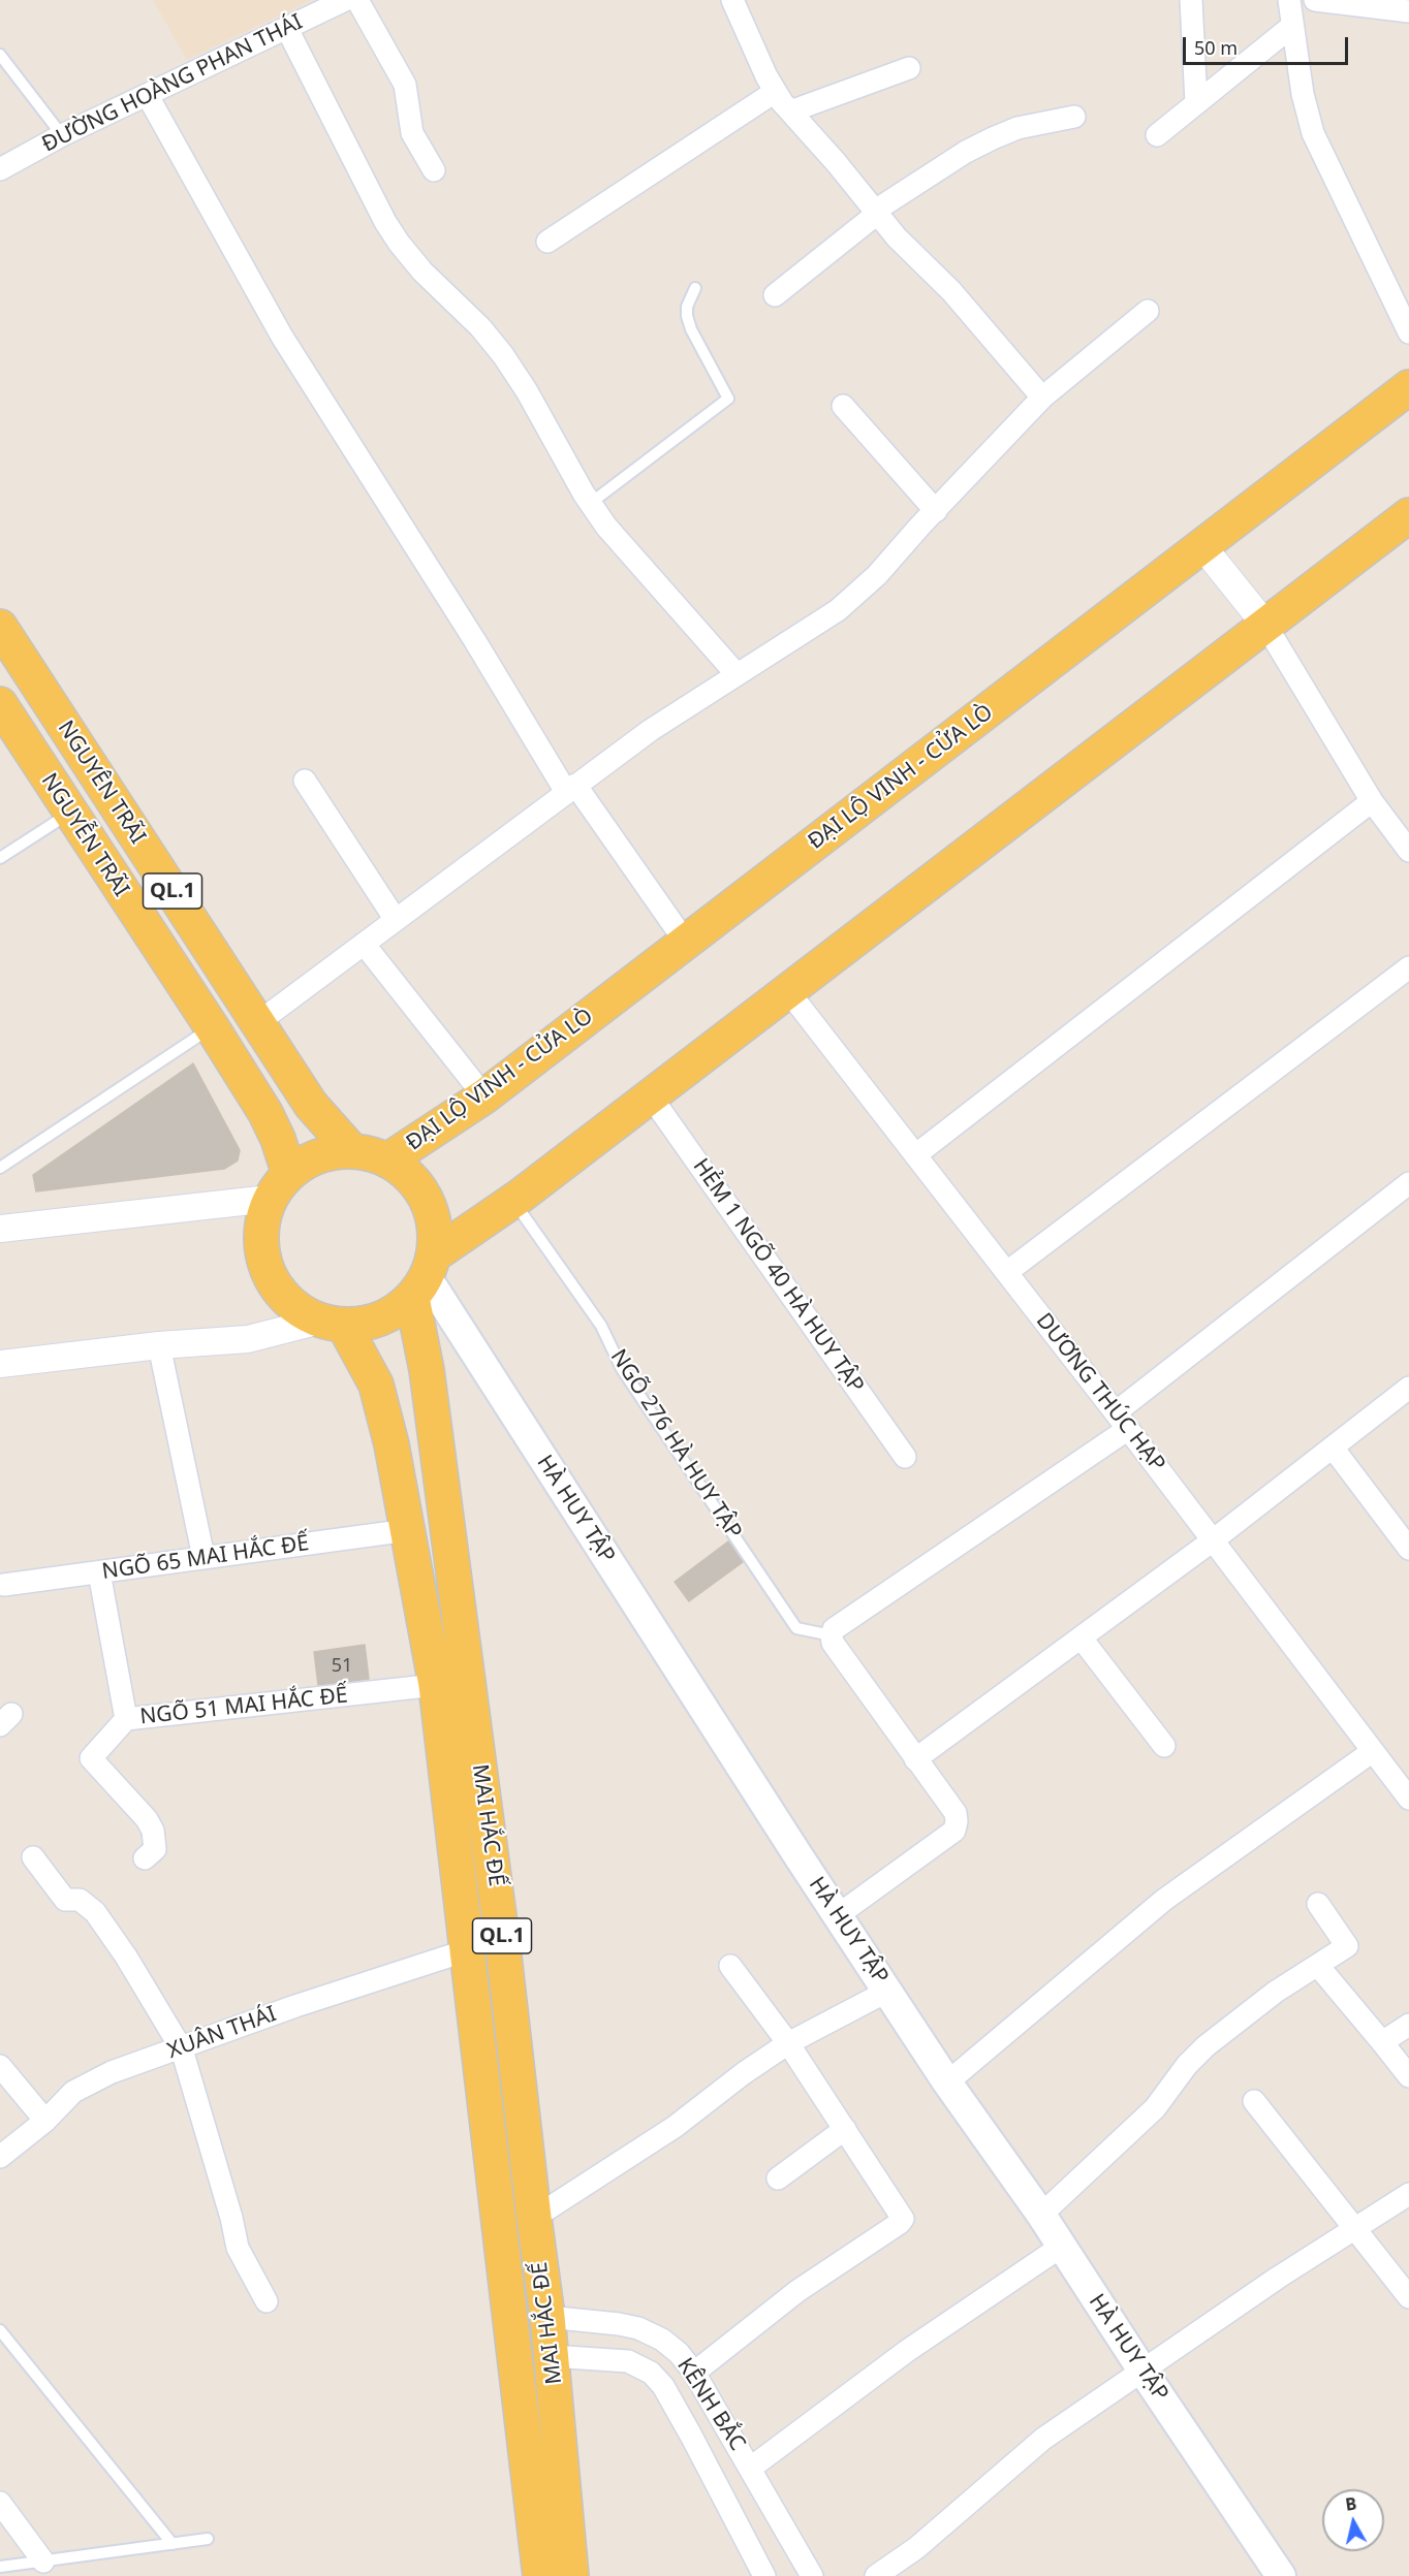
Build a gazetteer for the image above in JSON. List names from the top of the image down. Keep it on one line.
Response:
{"streets":{"main road":["ĐẠI LỘ VINH - CỬA LÒ","NGUYÊN TRÃI","NGUYỄN TRÃI","QL.1","HÀ HUY TẬP","MAI HẮC ĐẾ"],"street":["ĐƯỜNG HOÀNG PHAN THÁI","HẺM 1 NGÕ 40 HÀ HUY TẬP","DƯƠNG THÚC HẠP","NGÕ 65 MAI HẮC ĐẾ","NGÕ 51 MAI HẮC ĐẾ","XUÂN THÁI","KÊNH BẮC"],"lane":["NGÕ 276 HÀ HUY TẬP"]},"crossings":[["ĐẠI LỘ VINH - CỬA LÒ","NGUYÊN TRÃI"],["ĐẠI LỘ VINH - CỬA LÒ","QL.1"],["ĐẠI LỘ VINH - CỬA LÒ","HÀ HUY TẬP"],["ĐẠI LỘ VINH - CỬA LÒ","MAI HẮC ĐẾ"],["NGUYÊN TRÃI","QL.1"],["NGUYÊN TRÃI","HÀ HUY TẬP"],["NGUYÊN TRÃI","MAI HẮC ĐẾ"],["NGUYỄN TRÃI","QL.1"],["QL.1","HÀ HUY TẬP"],["QL.1","MAI HẮC ĐẾ"],["HÀ HUY TẬP","MAI HẮC ĐẾ"],["NGÕ 65 MAI HẮC ĐẾ","NGÕ 51 MAI HẮC ĐẾ"],["NGÕ 65 MAI HẮC ĐẾ","MAI HẮC ĐẾ"],["NGÕ 51 MAI HẮC ĐẾ","MAI HẮC ĐẾ"],["MAI HẮC ĐẾ","XUÂN THÁI"],["MAI HẮC ĐẾ","KÊNH BẮC"]],"house_numbers":["51"],"scale_bar":"50 m","north":"top"}
